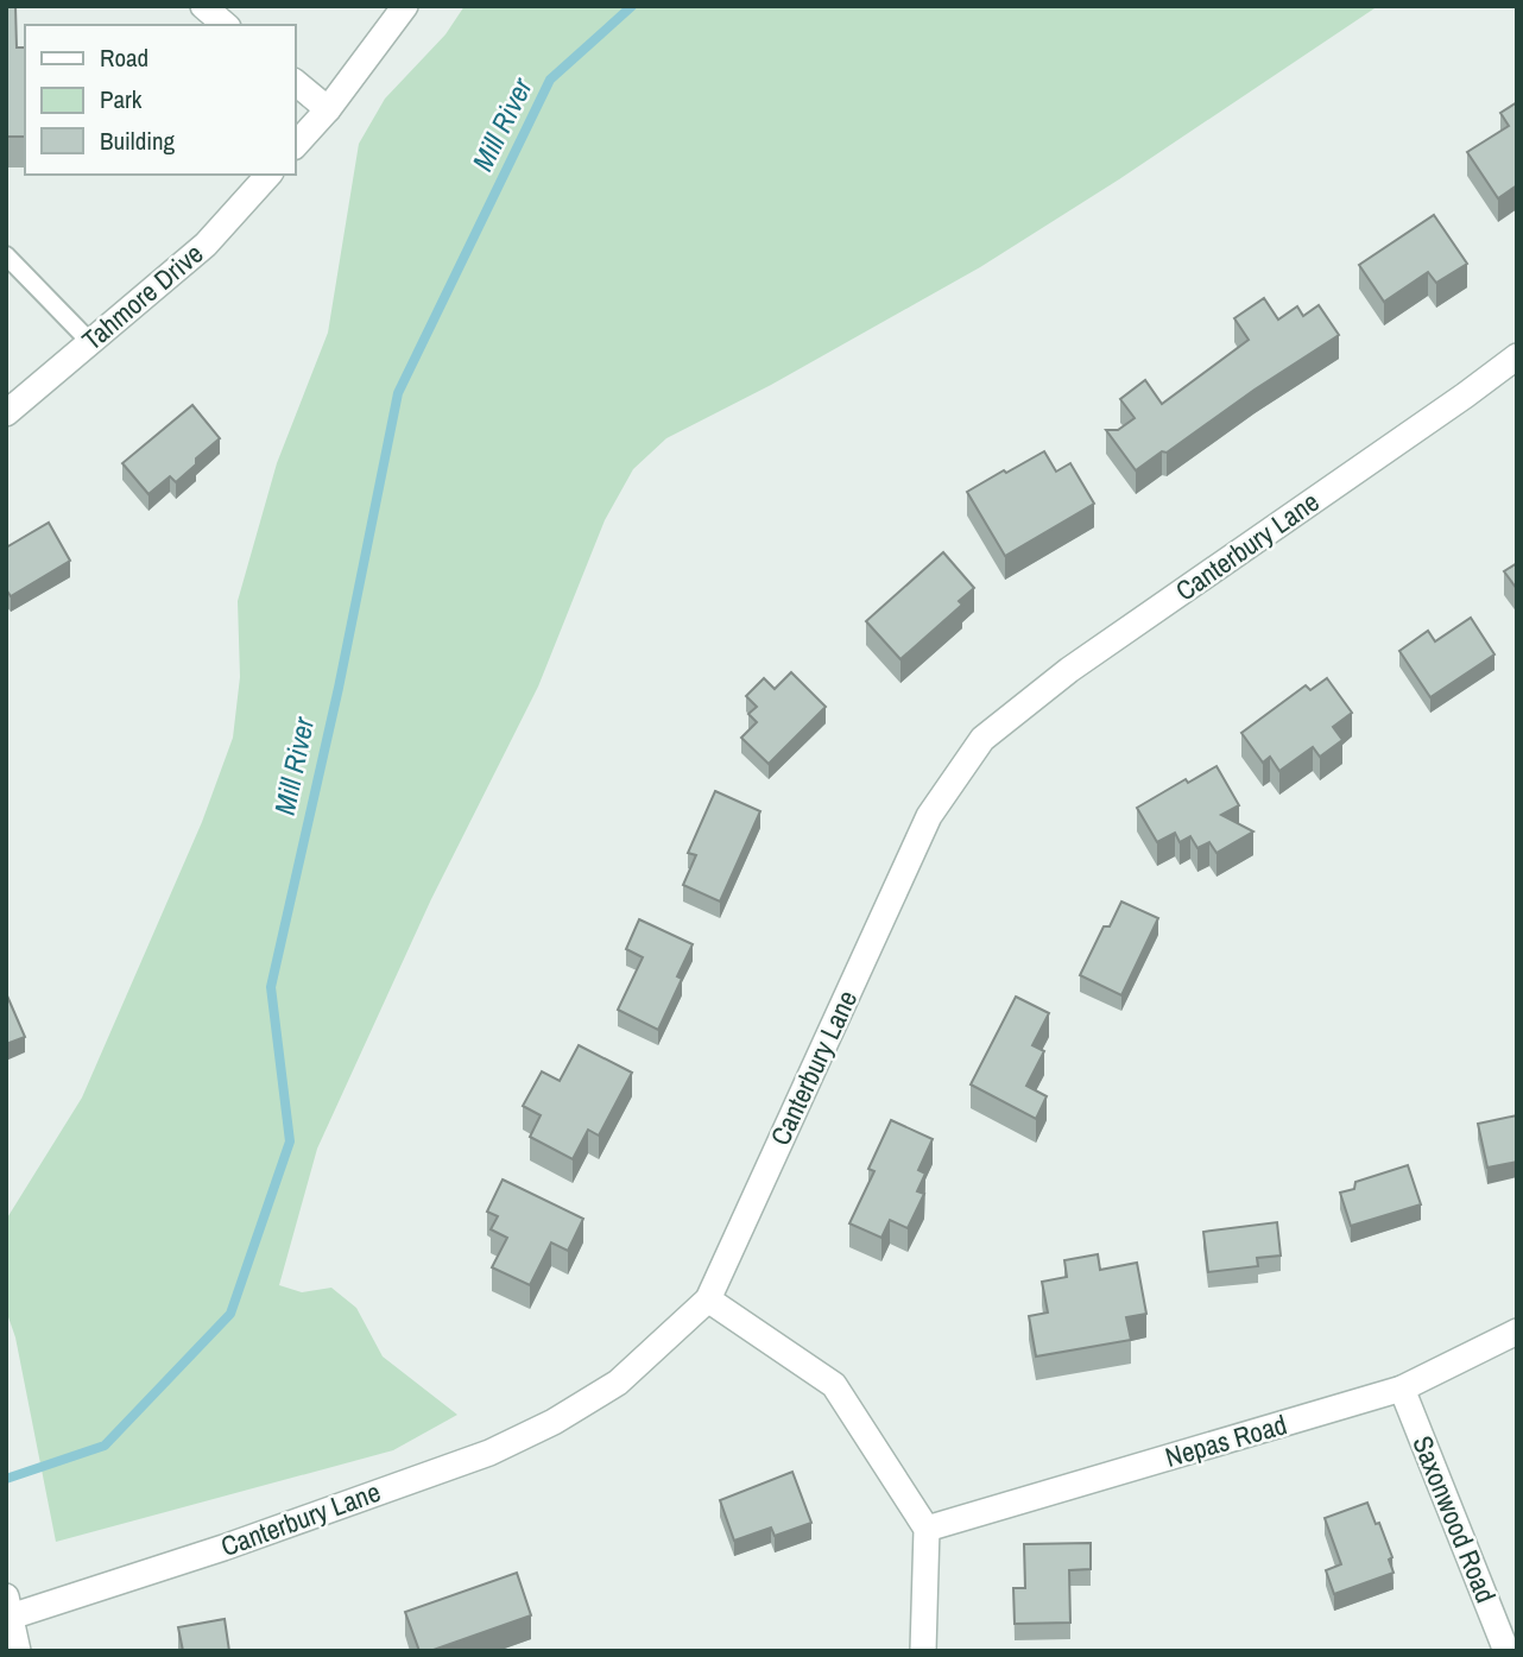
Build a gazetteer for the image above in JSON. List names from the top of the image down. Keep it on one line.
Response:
{"streets":{"street":["Tahmore Drive","Canterbury Lane","Nepas Road","Saxonwood Road"]},"crossings":[["Nepas Road","Saxonwood Road"]],"water":["Mill River"],"legend":["Road","Park","Building"]}
